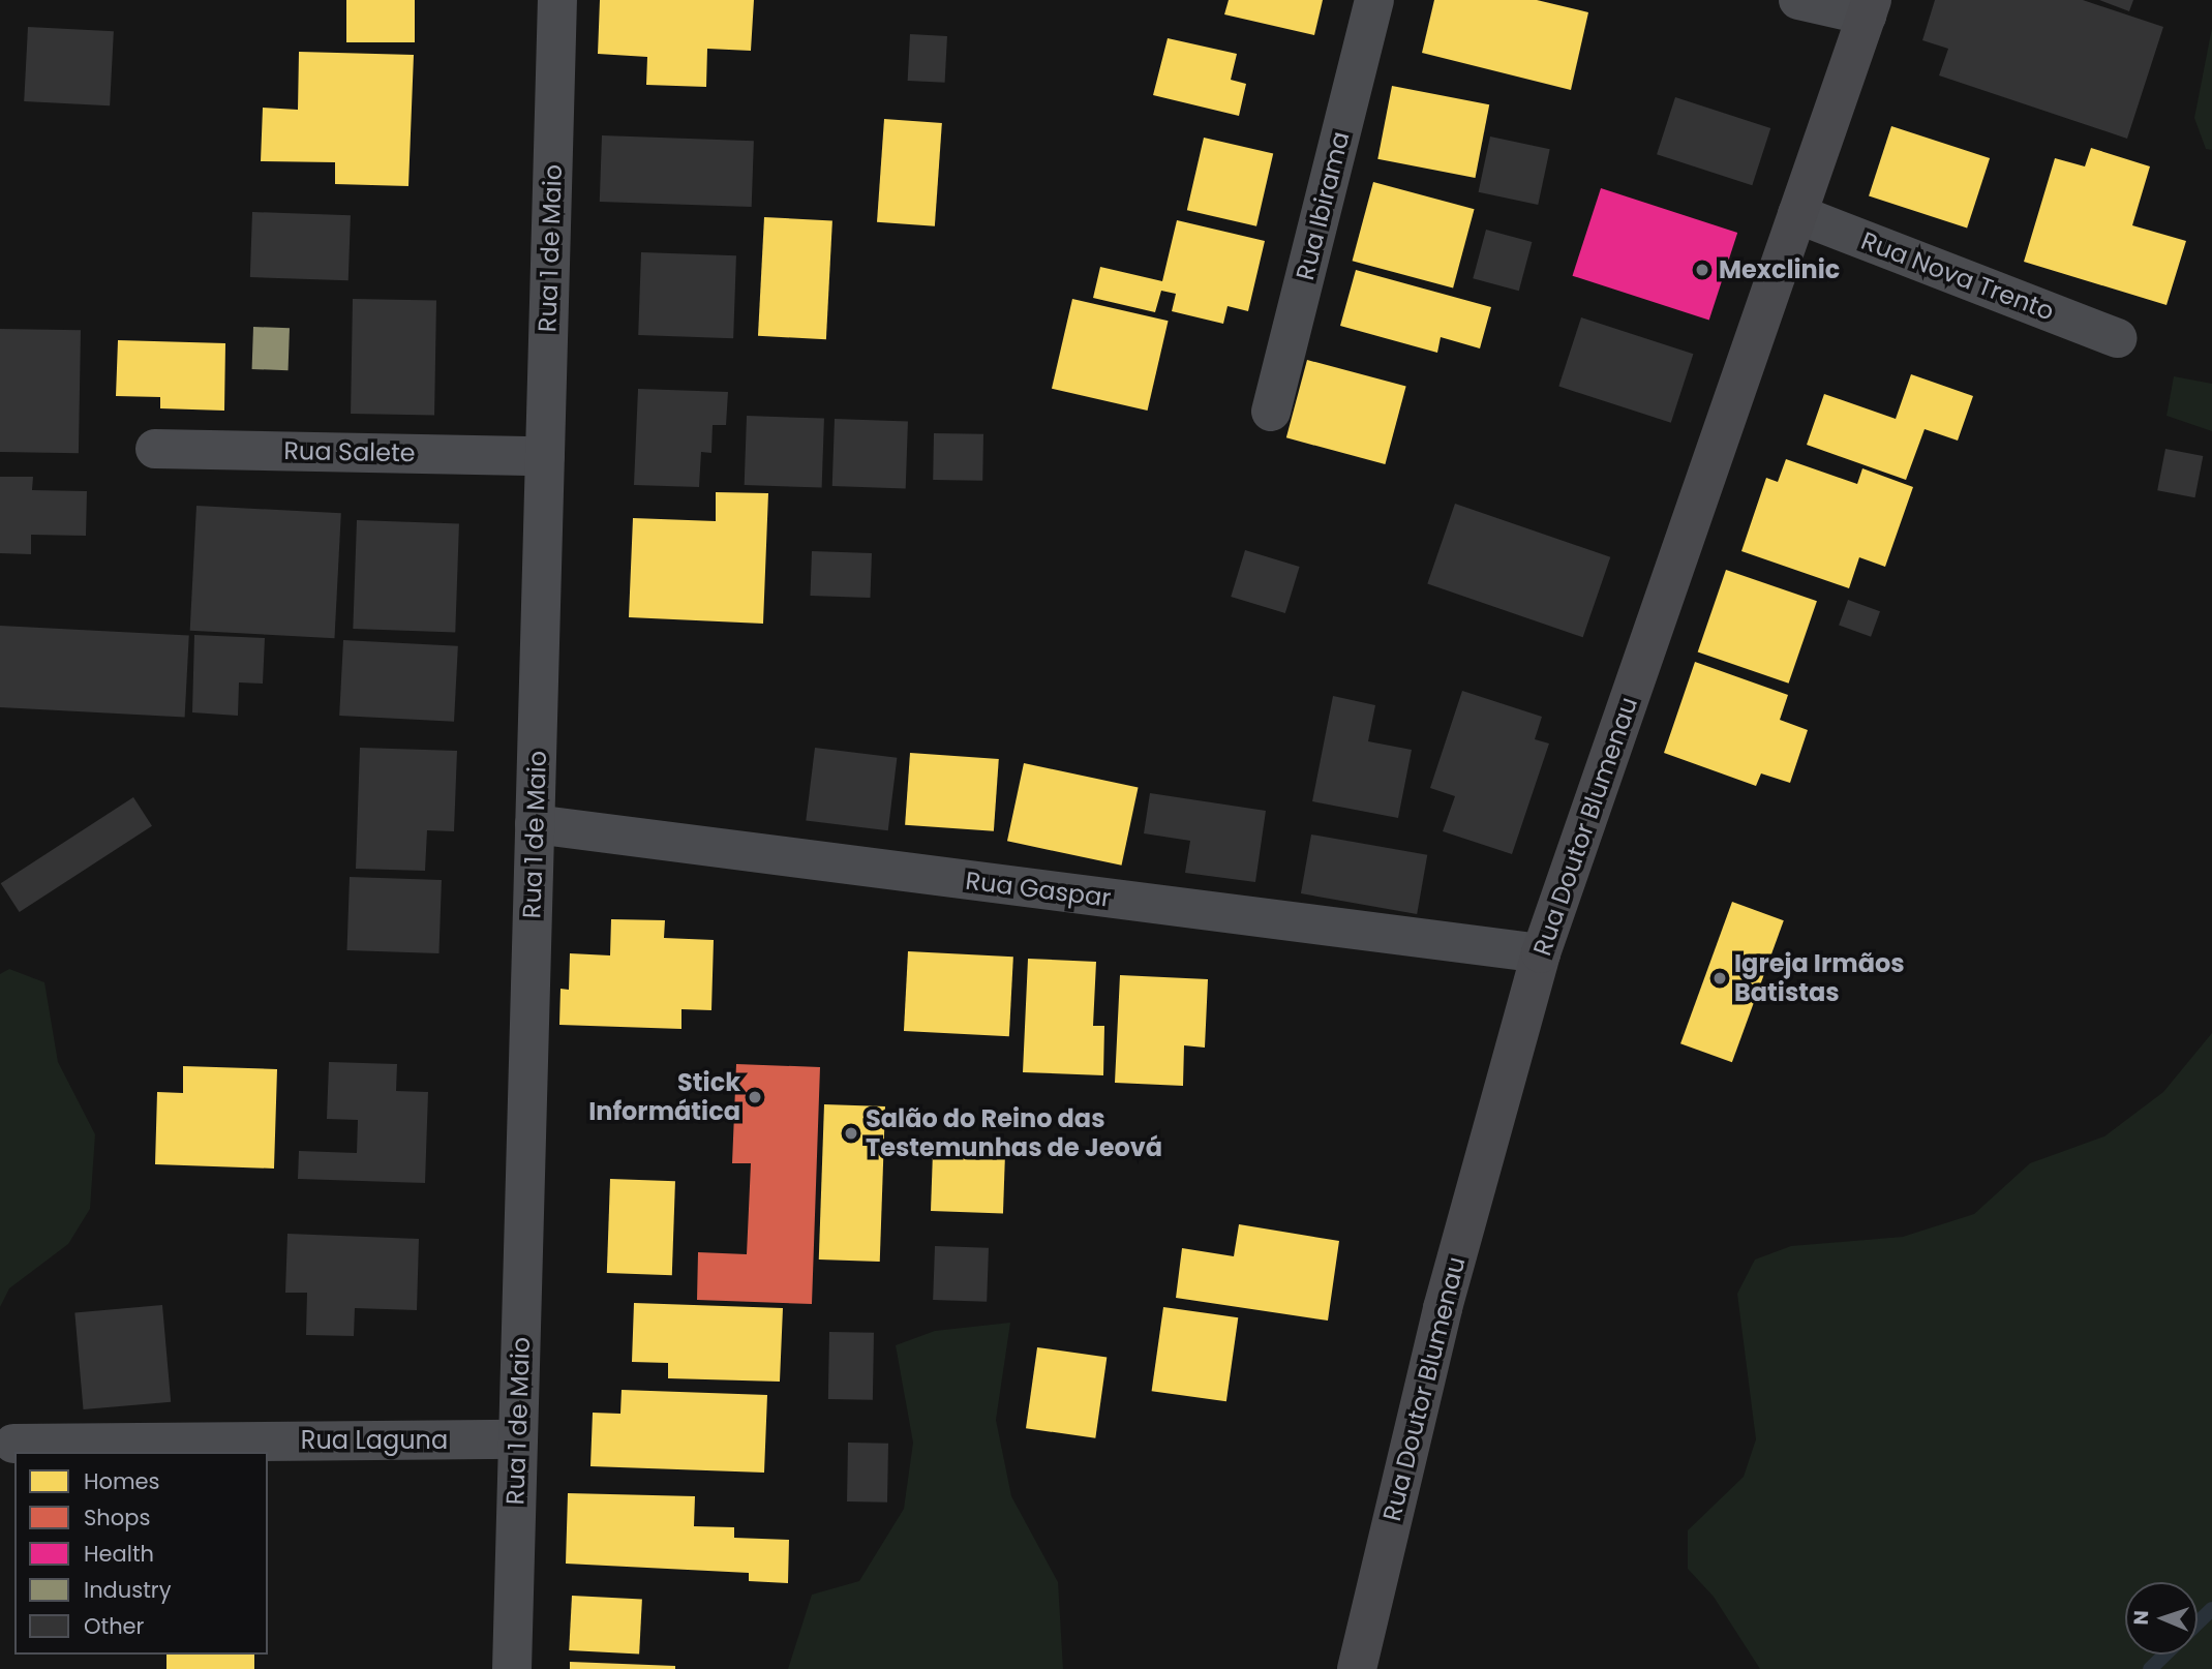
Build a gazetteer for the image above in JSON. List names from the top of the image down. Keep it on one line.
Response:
{"streets":{"street":["Rua Ibirama","Rua 1 de Maio","Rua Nova Trento","Rua Salete","Rua Doutor Blumenau","Rua Gaspar","Rua Laguna"]},"crossings":[["Rua 1 de Maio","Rua Salete"],["Rua 1 de Maio","Rua Gaspar"],["Rua 1 de Maio","Rua Laguna"],["Rua Nova Trento","Rua Doutor Blumenau"],["Rua Doutor Blumenau","Rua Gaspar"]],"places":["Mexclinic","Igreja Irmãos Batistas","Stick Informática","Salão do Reino das Testemunhas de Jeová"],"legend":["Homes","Shops","Health","Industry","Other"],"north":"left"}
